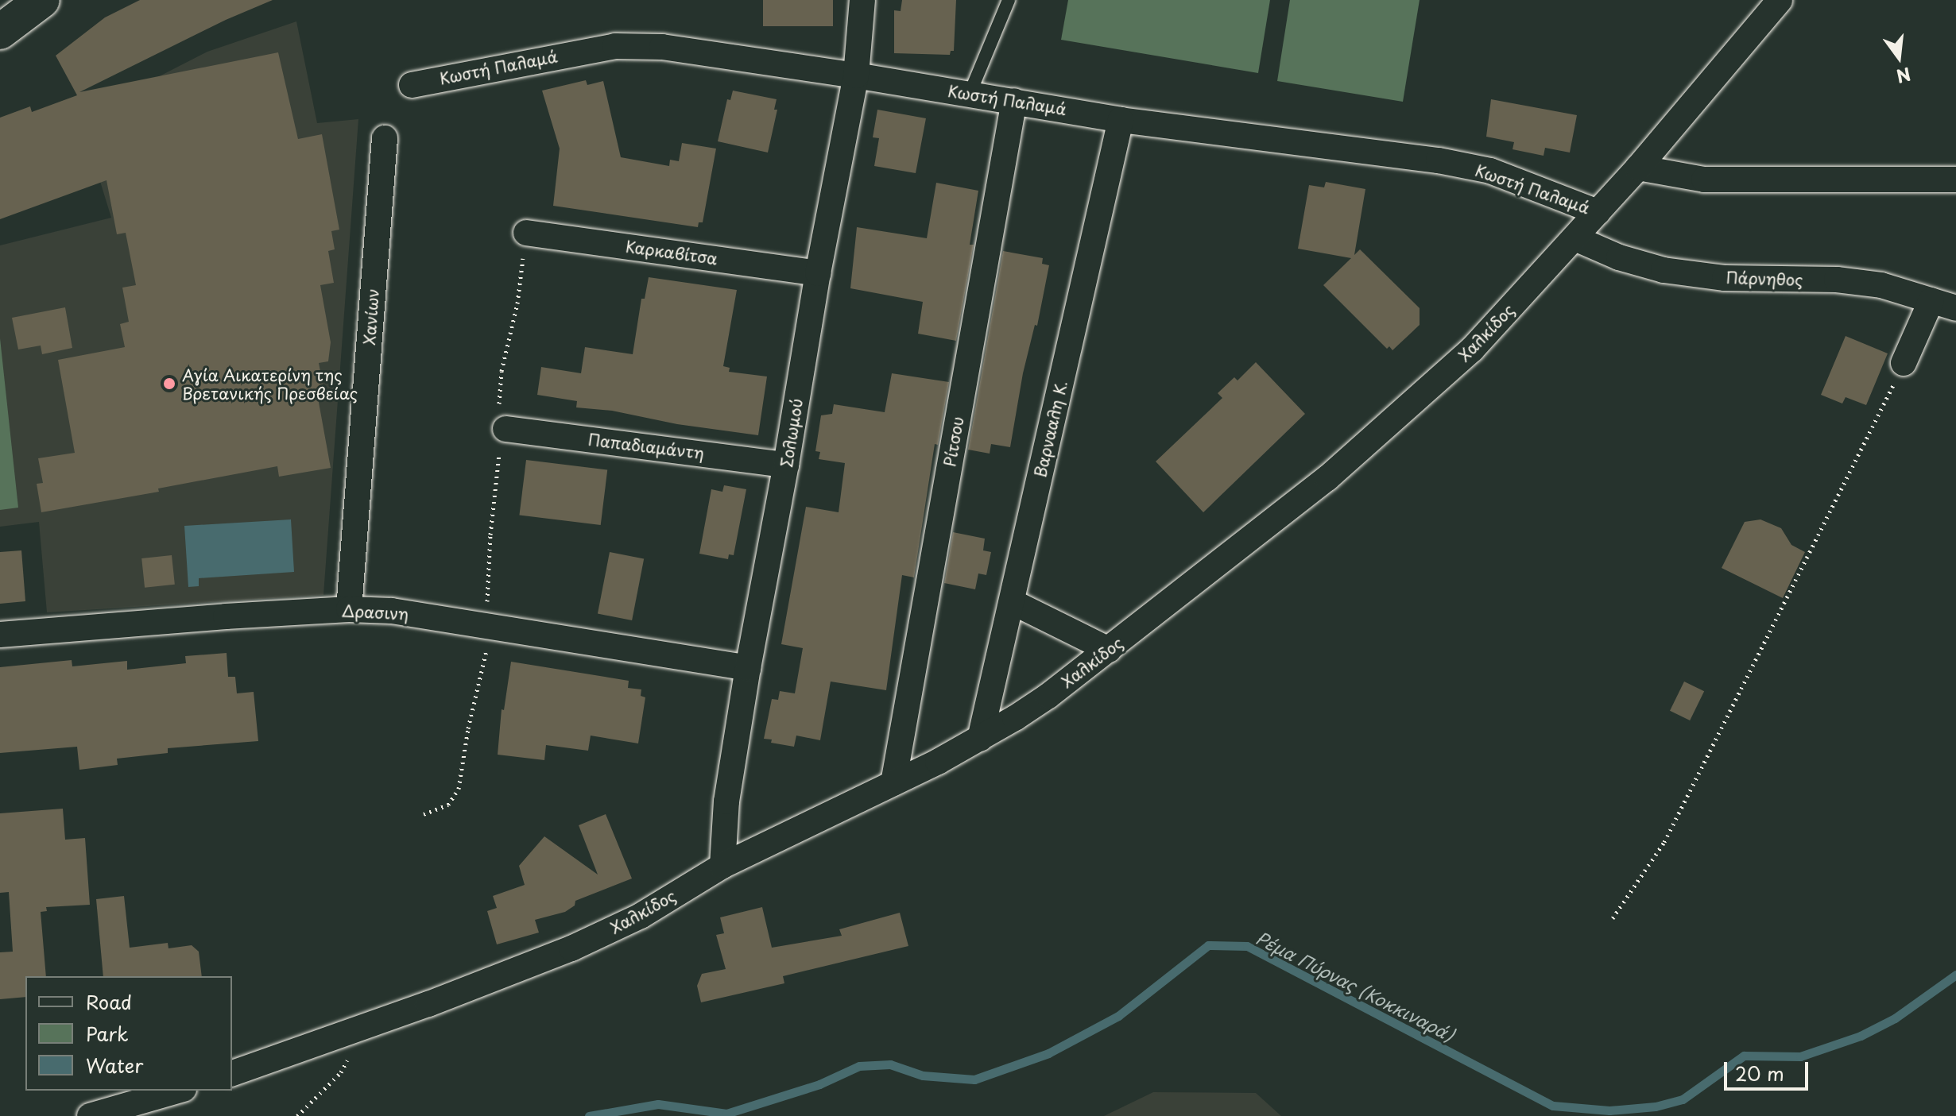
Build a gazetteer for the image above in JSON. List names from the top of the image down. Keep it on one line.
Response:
{"streets":{"street":["Κωστή Παλαμά","Καρκαβίτσα","Πάρνηθος","Χανίων","Χαλκίδος","Βαρνααλη Κ.","Σολωμού","Ρίτσου","Παπαδιαμάντη","Δρασινη"]},"crossings":[["Κωστή Παλαμά","Χαλκίδος"],["Κωστή Παλαμά","Βαρνααλη Κ."],["Κωστή Παλαμά","Σολωμού"],["Κωστή Παλαμά","Ρίτσου"],["Καρκαβίτσα","Σολωμού"],["Πάρνηθος","Χαλκίδος"],["Χανίων","Δρασινη"],["Χαλκίδος","Βαρνααλη Κ."],["Χαλκίδος","Σολωμού"],["Χαλκίδος","Ρίτσου"],["Σολωμού","Παπαδιαμάντη"],["Σολωμού","Δρασινη"]],"water":["Ρέμα Πύρνας (Κοκκιναρά)"],"places":["Αγία Αικατερίνη της Βρετανικής Πρεσβείας"],"legend":["Road","Park","Water"],"scale_bar":"20 m","north":"bottom"}
